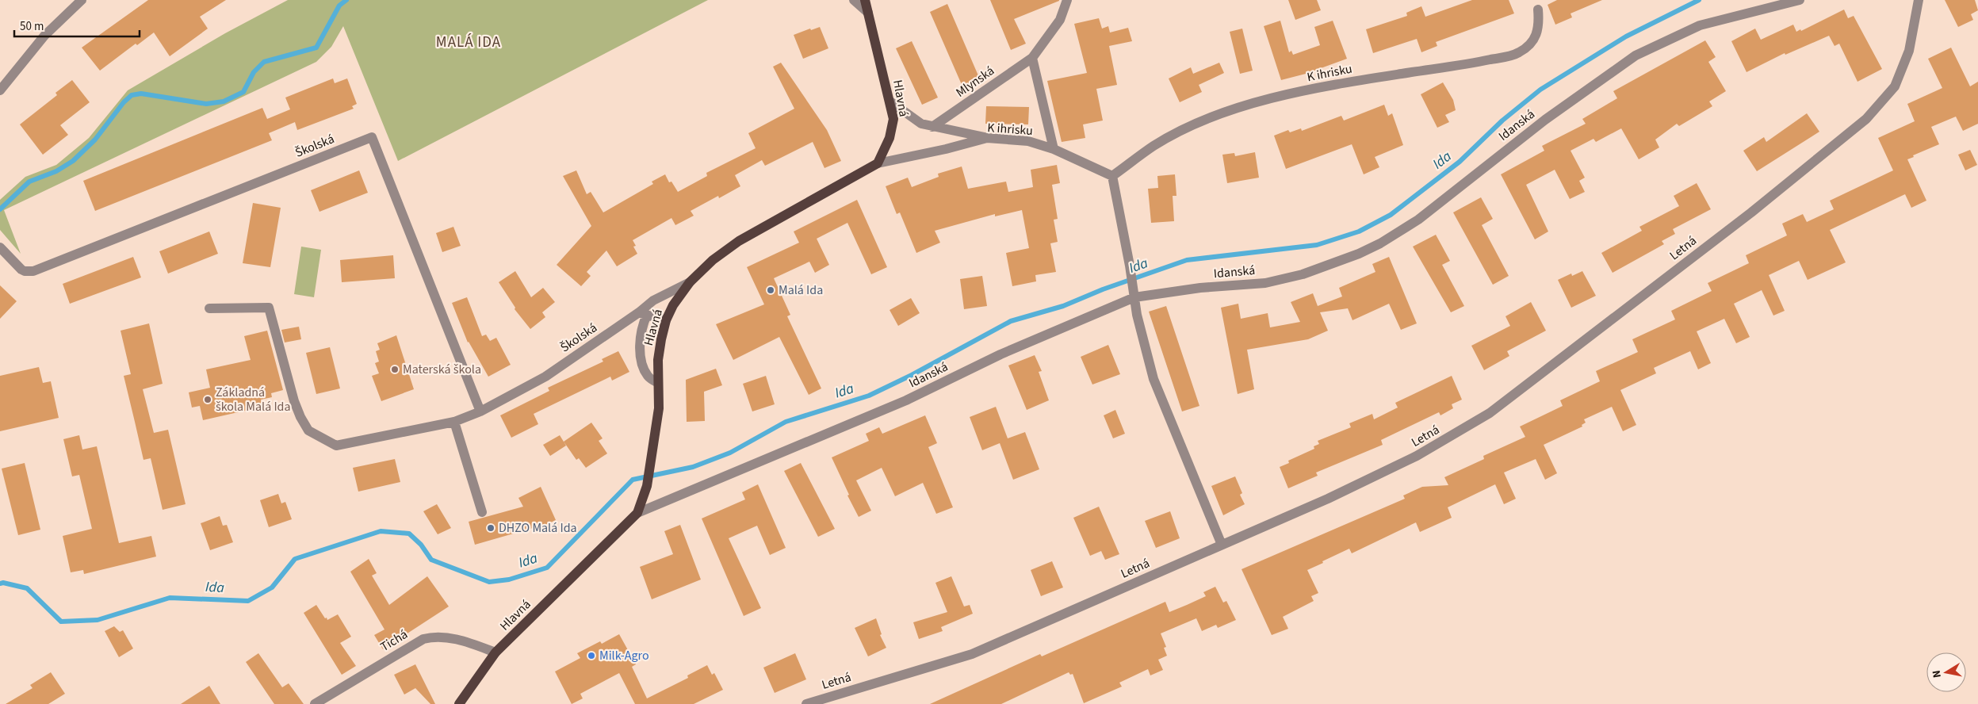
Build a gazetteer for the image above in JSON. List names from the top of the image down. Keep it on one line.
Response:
{"streets":{"main road":["Hlavná"],"street":["K ihrisku","Mlynská","Idanská","Školská","Letná","Tichá"]},"crossings":[["K ihrisku","Hlavná"],["Hlavná","Idanská"],["Hlavná","Školská"],["Hlavná","Tichá"]],"districts":["MALÁ IDA"],"water":["Ida"],"places":["Malá Ida","Materská škola","Základná škola Malá Ida","DHZO Malá Ida","Milk-Agro"],"scale_bar":"50 m","north":"left"}
